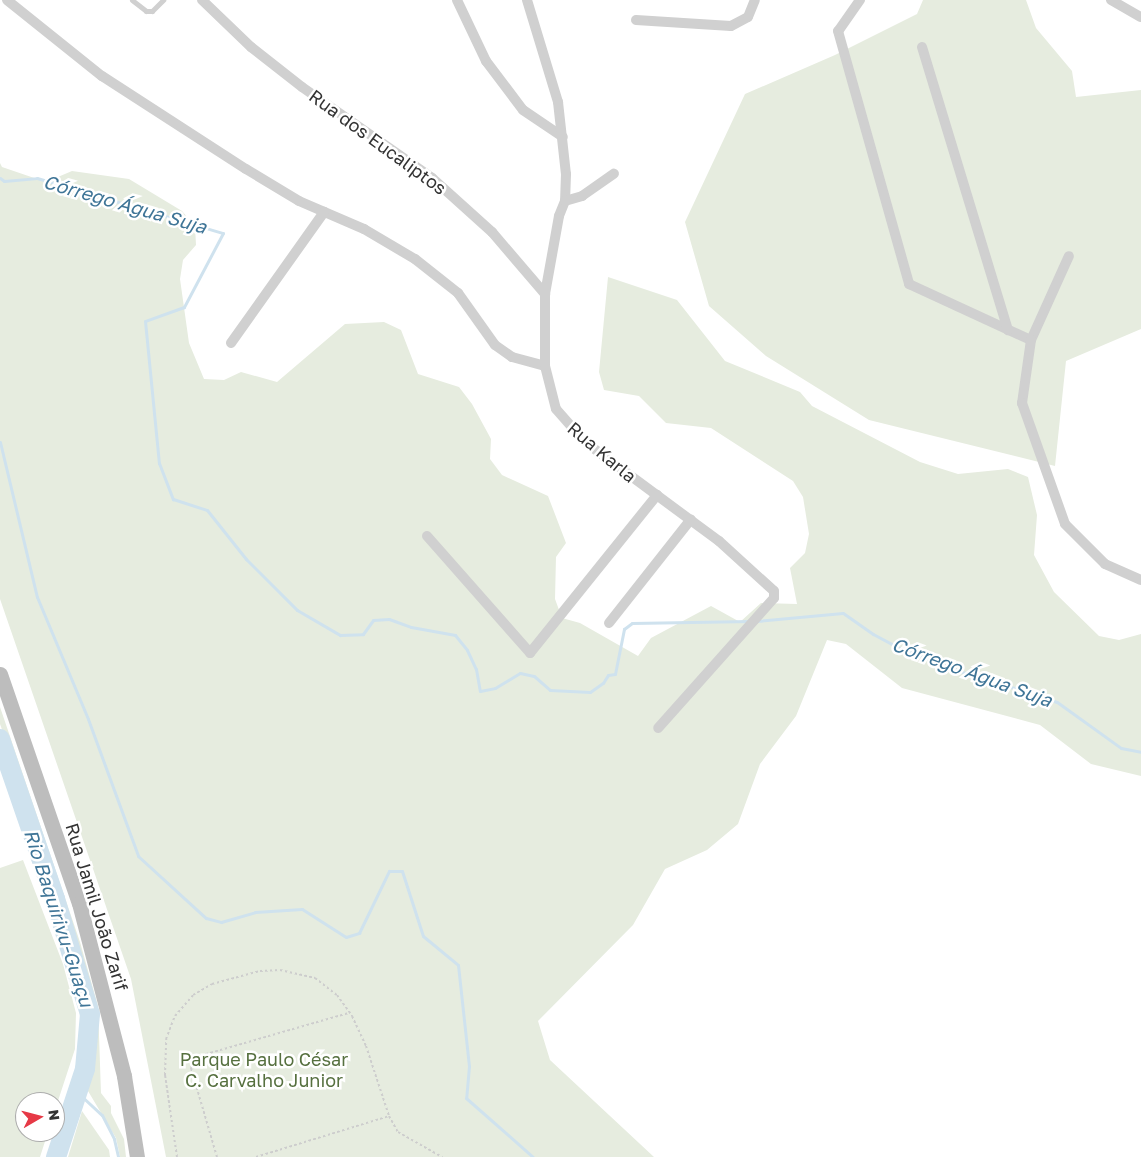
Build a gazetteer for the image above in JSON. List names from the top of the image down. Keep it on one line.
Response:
{"streets":{"main road":["Rua Jamil João Zarif"],"street":["Rua dos Eucaliptos","Rua Karla"]},"crossings":[["Rua dos Eucaliptos","Rua Karla"]],"water":["Córrego Água Suja","Rio Baquirivu-Guaçu"],"parks":["Parque Paulo César C. Carvalho Junior"],"north":"right"}
